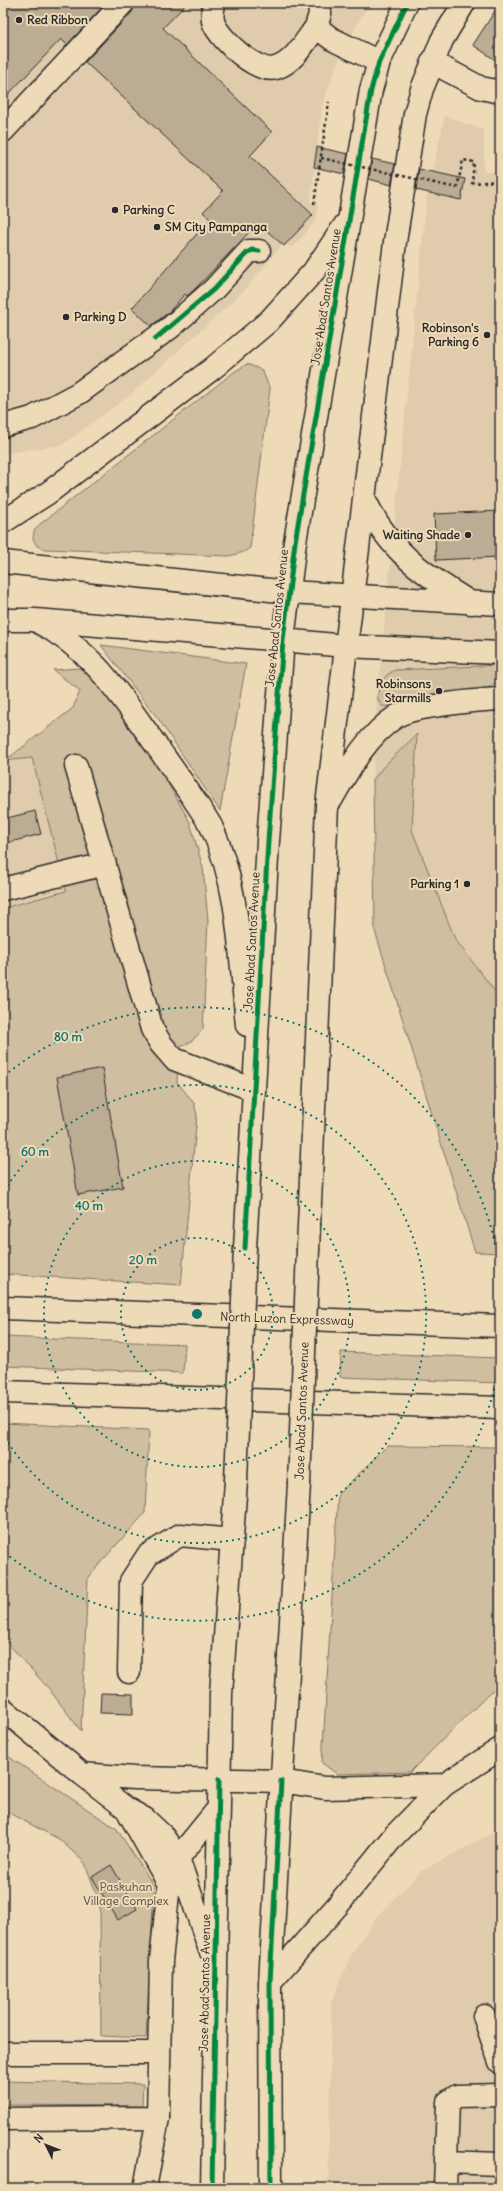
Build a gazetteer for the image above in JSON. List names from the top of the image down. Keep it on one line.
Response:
{"streets":{"main road":["Jose Abad Santos Avenue","North Luzon Expressway"]},"parks":["Paskuhan Village Complex"],"places":["Red Ribbon","Parking C","SM City Pampanga","Parking D","Robinson's Parking 6","Waiting Shade","Robinsons Starmills","Parking 1"],"north":"top left","rings":["80 m","60 m","40 m","20 m"]}
